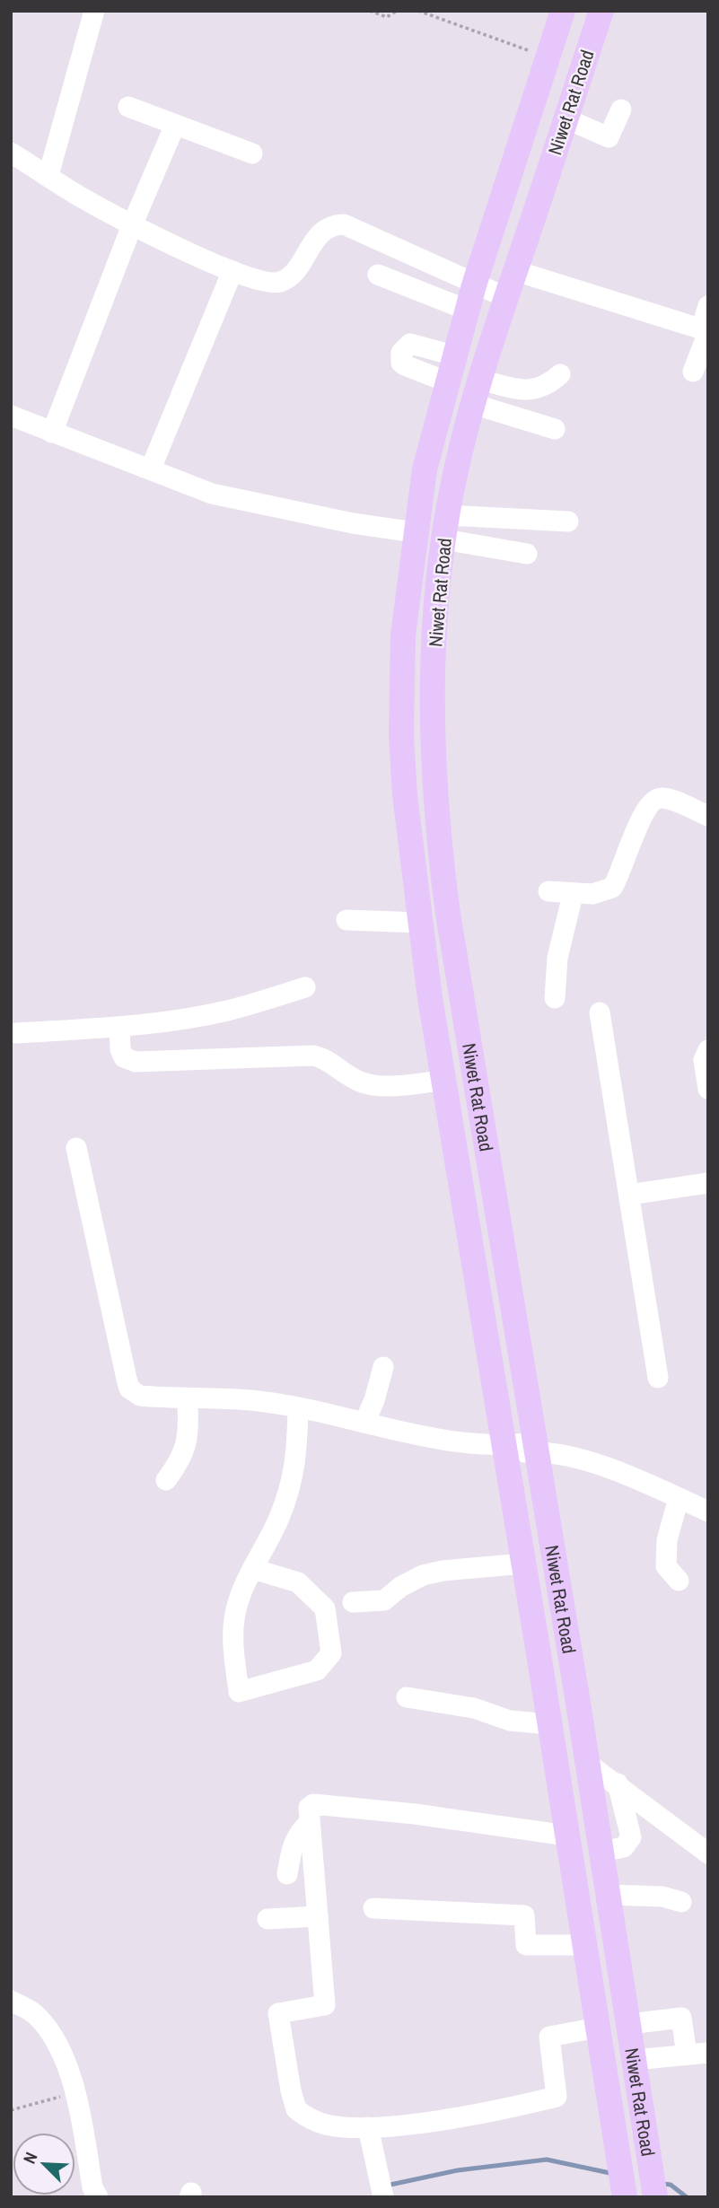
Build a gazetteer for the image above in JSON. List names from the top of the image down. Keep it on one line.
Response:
{"streets":{"main road":["Niwet Rat Road"]},"north":"top left"}
